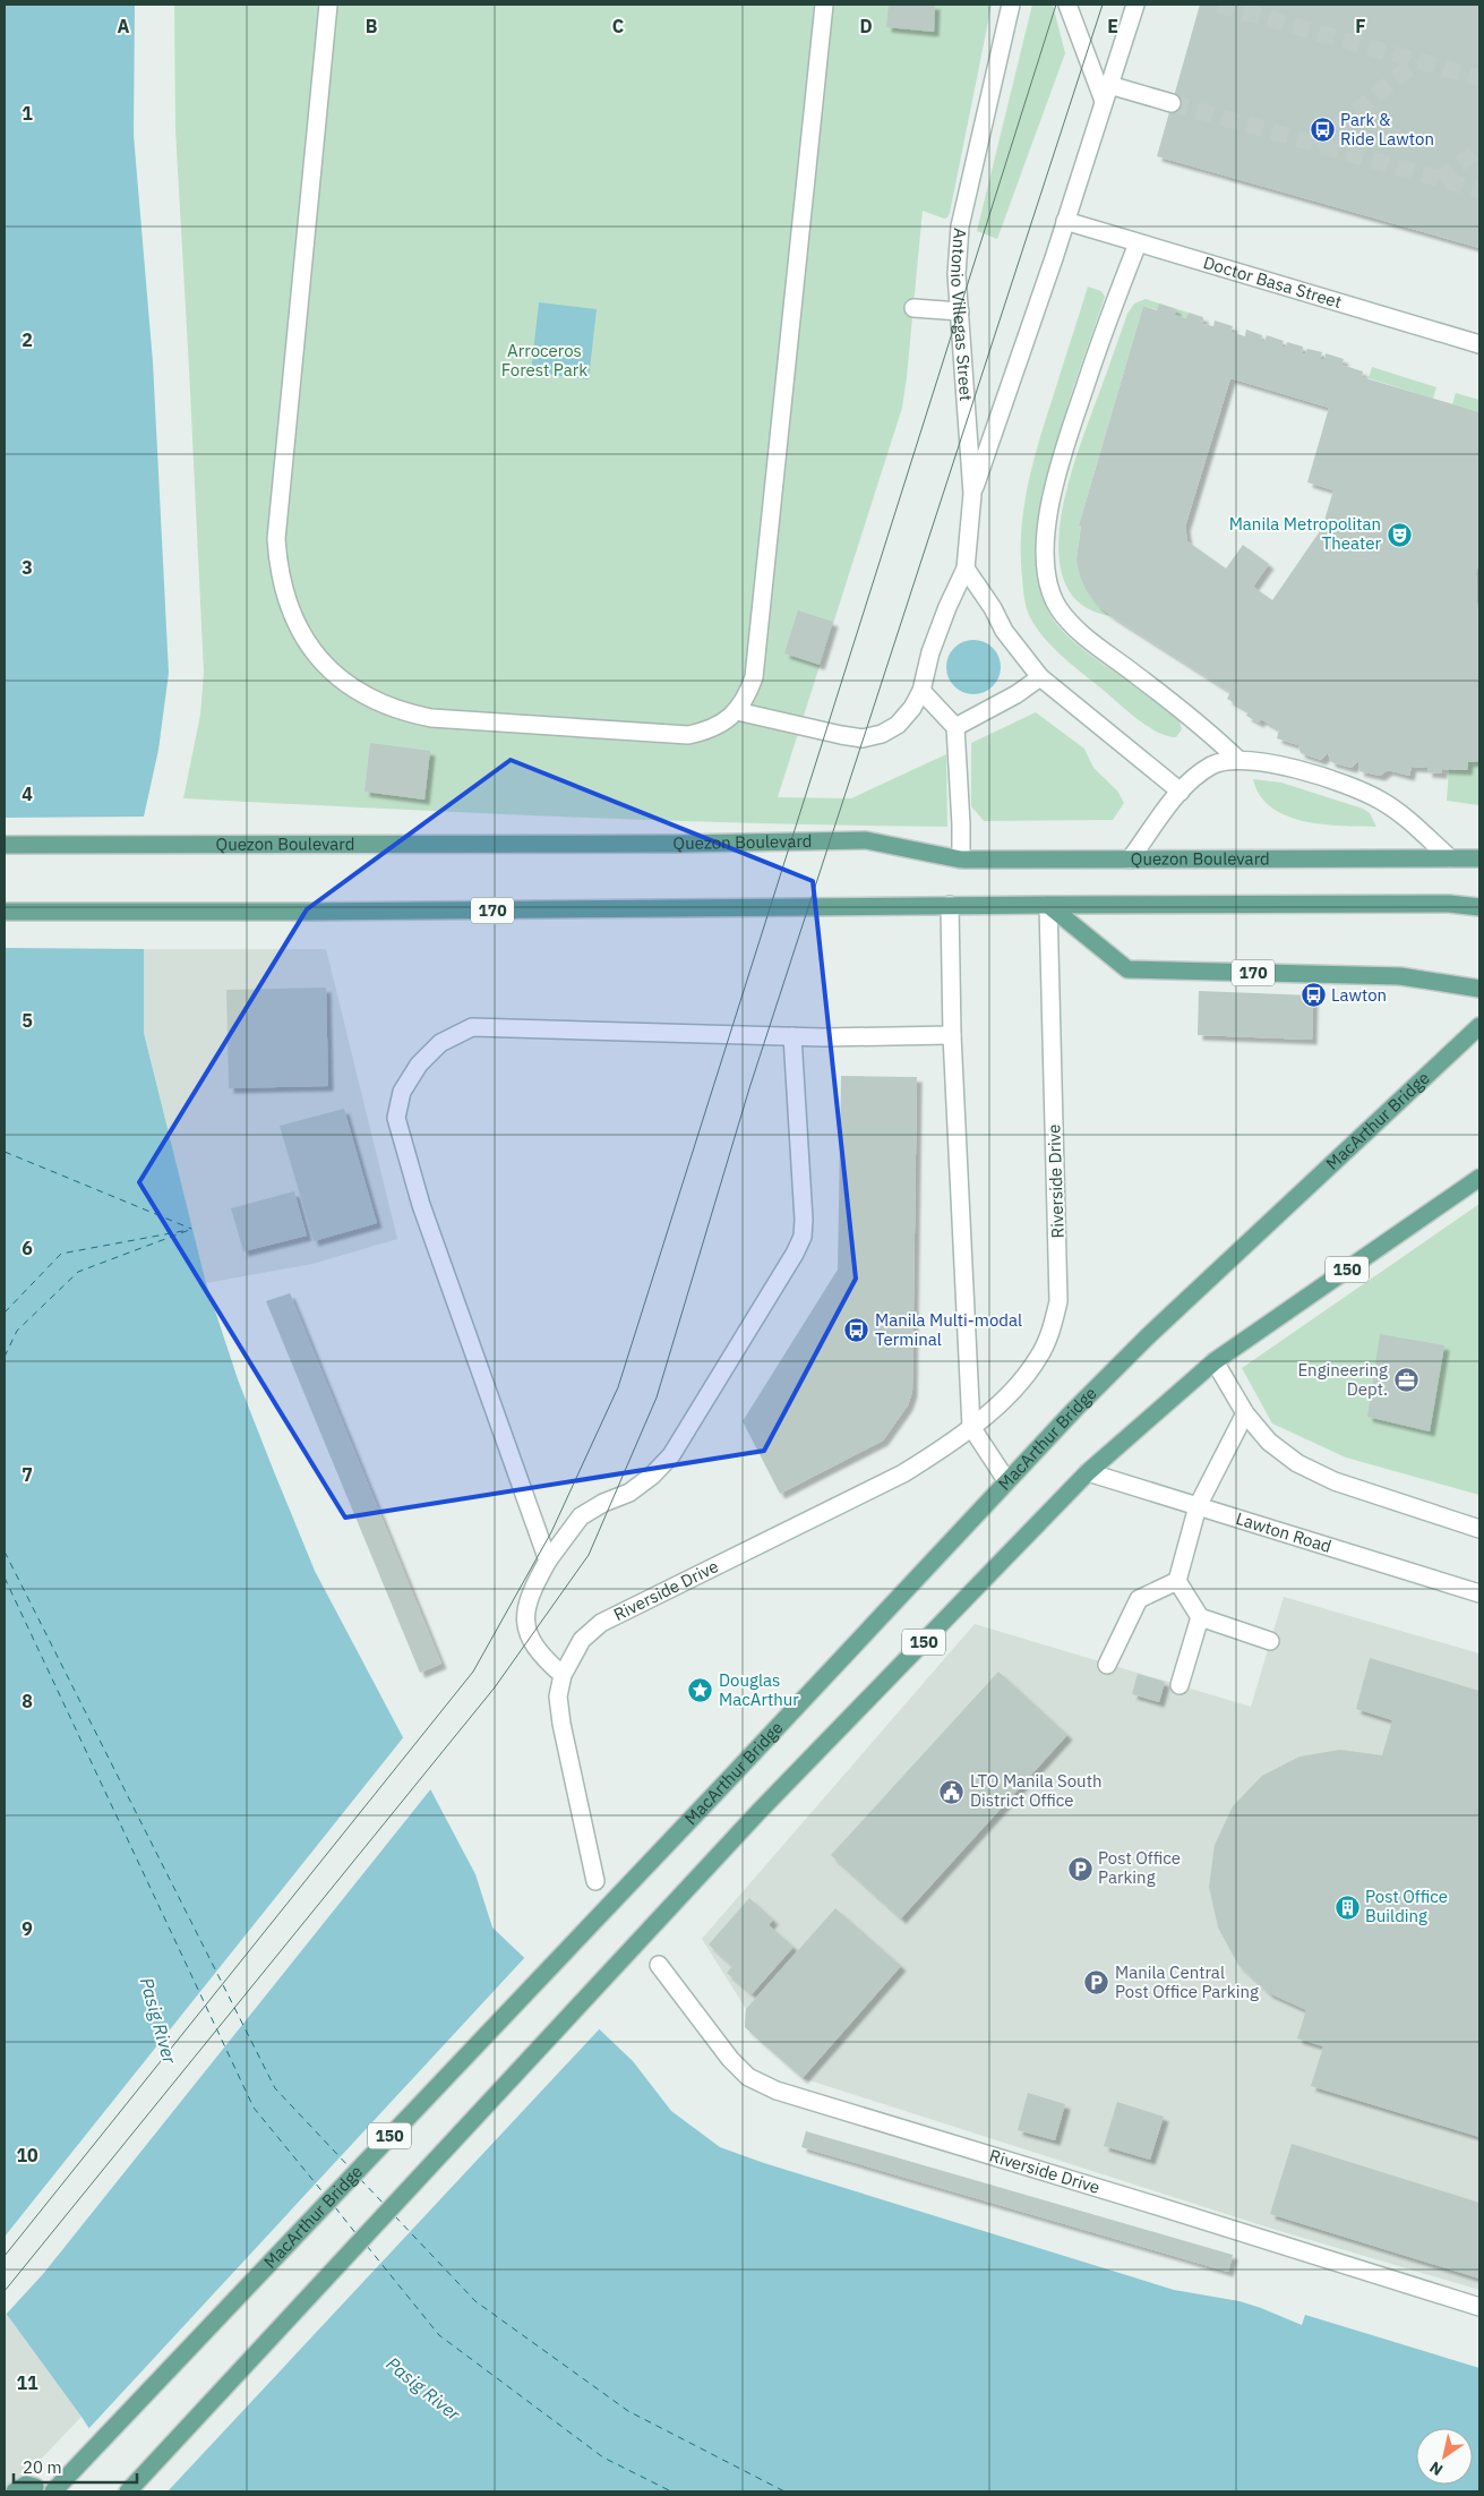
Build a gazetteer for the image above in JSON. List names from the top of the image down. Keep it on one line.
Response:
{"streets":{"main road":["Quezon Boulevard","170","MacArthur Bridge","150"],"street":["Doctor Basa Street","Antonio Villegas Street","Riverside Drive","Lawton Road"]},"crossings":[["Doctor Basa Street","Antonio Villegas Street"],["170","Riverside Drive"],["150","Lawton Road"]],"water":["Pasig River"],"parks":["Arroceros Forest Park"],"places":{"bus stop":["Park & Ride Lawton","Lawton","Manila Multi-modal Terminal"],"theatre":["Manila Metropolitan Theater"],"office":["Engineering Dept."],"place":["Douglas MacArthur"],"public building":["LTO Manila South District Office"],"parking":["Post Office Parking","Manila Central Post Office Parking"],"building":["Post Office Building"]},"scale_bar":"20 m","north":"bottom left","grid":{"columns":["A","B","C","D","E","F"],"rows":["1","2","3","4","5","6","7","8","9","10","11"]}}
